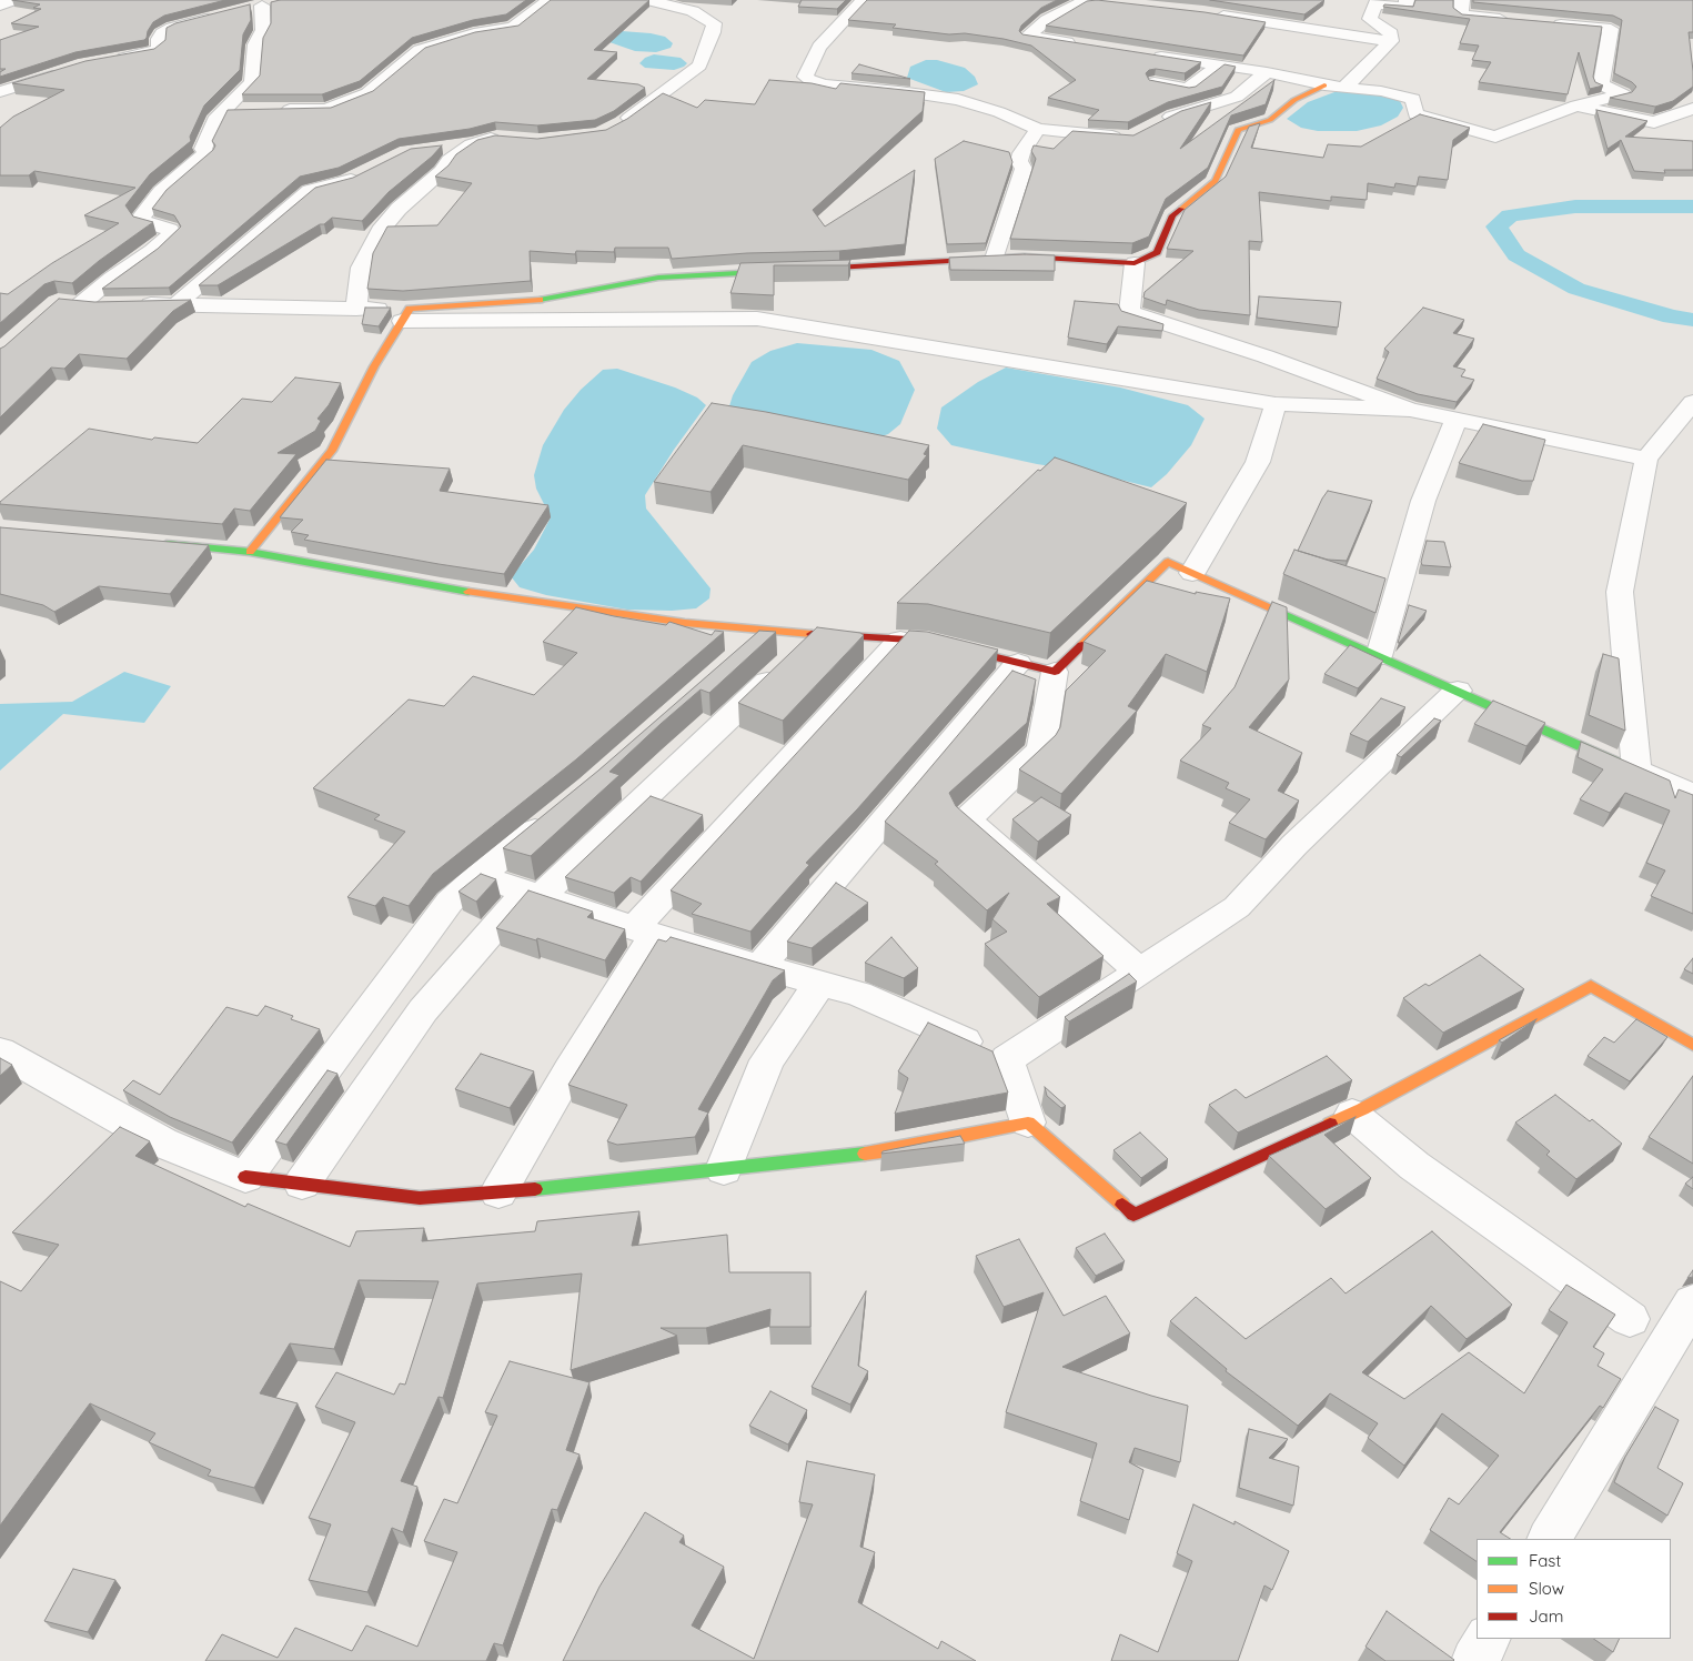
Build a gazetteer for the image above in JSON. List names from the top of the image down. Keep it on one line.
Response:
{"legend":["Fast","Slow","Jam"]}
